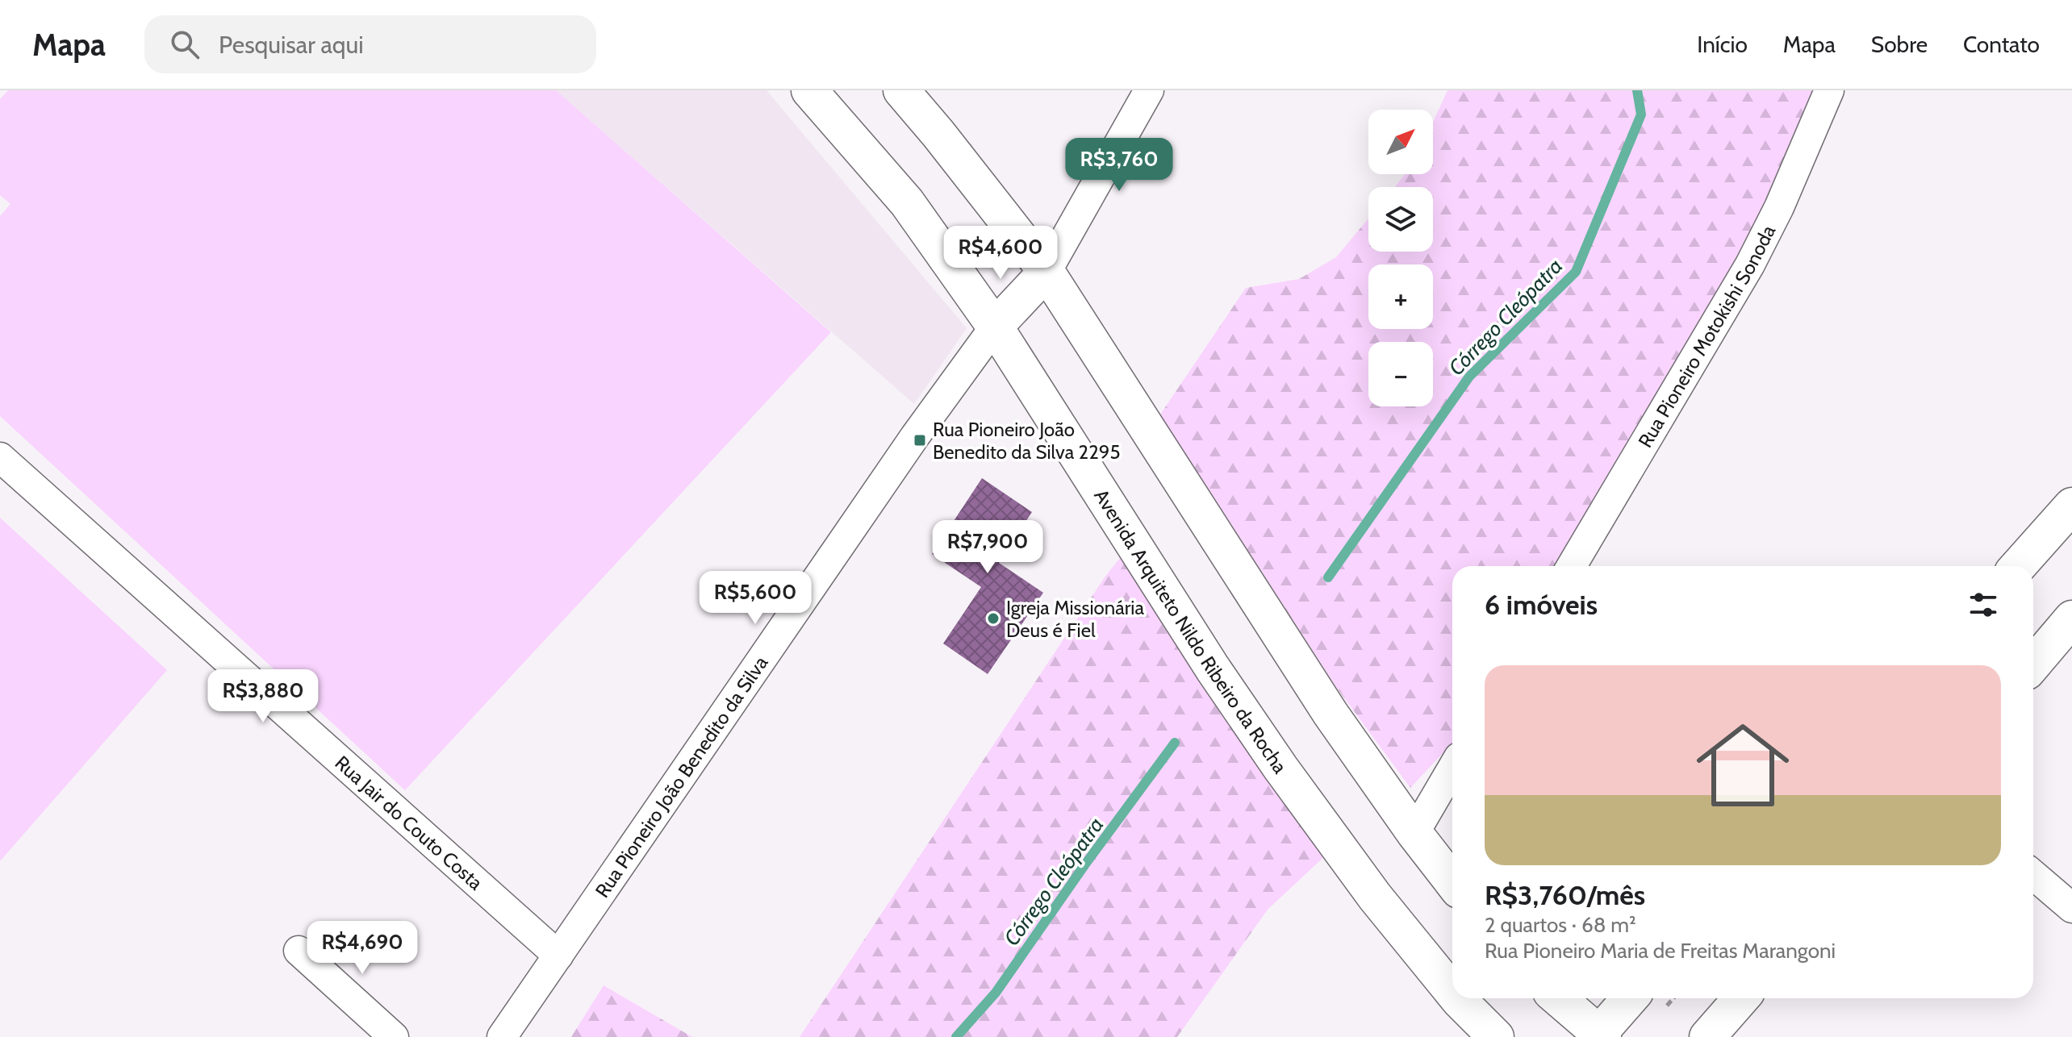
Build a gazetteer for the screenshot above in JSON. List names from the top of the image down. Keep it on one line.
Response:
{"streets":{"main road":["Avenida Arquiteto Nildo Ribeiro da Rocha"],"street":["Rua Pioneiro Motokishi Sonoda","Rua Pioneiro João Benedito da Silva","Rua Jair do Couto Costa"]},"crossings":[["Avenida Arquiteto Nildo Ribeiro da Rocha","Rua Pioneiro João Benedito da Silva"],["Rua Pioneiro João Benedito da Silva","Rua Jair do Couto Costa"]],"water":["Córrego Cleópatra"],"places":{"transit":["Rua Pioneiro João Benedito da Silva 2295"],"other":["Igreja Missionária Deus é Fiel"]},"north":"top right","page":{"header":"Mapa","search":"Pesquisar aqui","nav":["Início","Mapa","Sobre","Contato"],"map_buttons":["+","−"],"price":["R$3,760","R$4,600","R$7,900","R$5,600","R$3,880","R$4,690"],"heading":"6 imóveis","list":[{"name":"R$3,760/mês","note":"2 quartos · 68 m² · Rua Pioneiro Maria de Freitas Marangoni"}]}}
